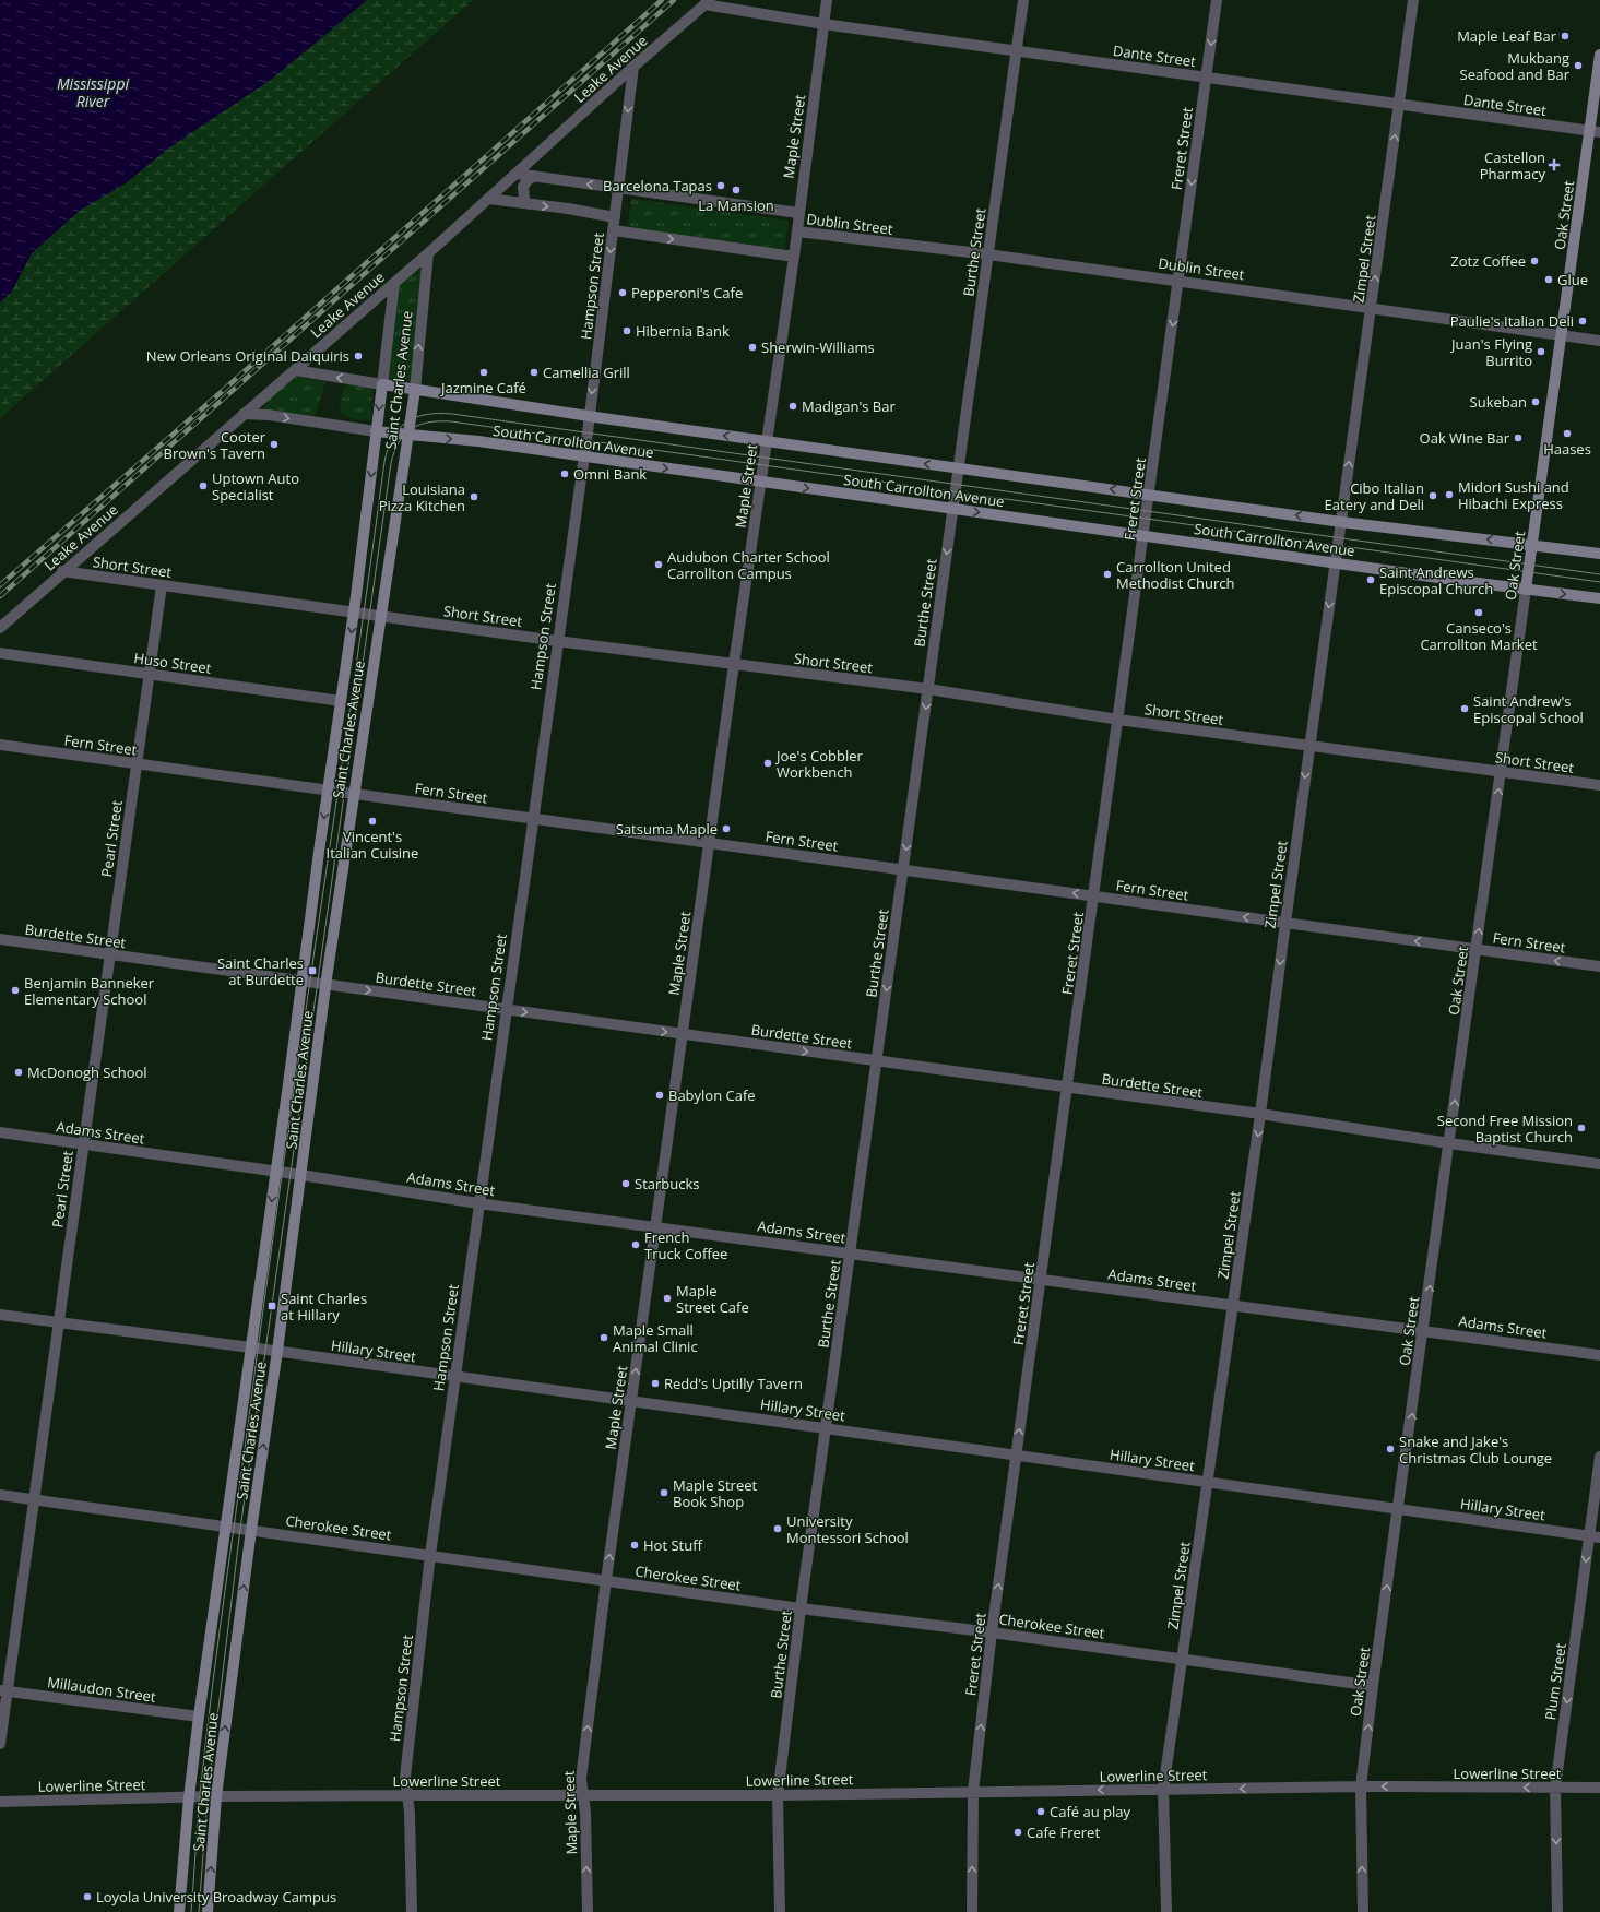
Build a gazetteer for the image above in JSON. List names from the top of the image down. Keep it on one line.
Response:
{"streets":{"main road":["Oak Street","Saint Charles Avenue","South Carrollton Avenue"],"street":["Dante Street","Leake Avenue","Maple Street","Freret Street","Dublin Street","Burthe Street","Zimpel Street","Hampson Street","Short Street","Huso Street","Fern Street","Pearl Street","Burdette Street","Adams Street","Hillary Street","Cherokee Street","Plum Street","Millaudon Street","Lowerline Street"]},"crossings":[["Dante Street","Leake Avenue"],["Dante Street","Maple Street"],["Dante Street","Freret Street"],["Dante Street","Oak Street"],["Dante Street","Burthe Street"],["Dante Street","Zimpel Street"],["Leake Avenue","Dublin Street"],["Leake Avenue","Hampson Street"],["Leake Avenue","Saint Charles Avenue"],["Leake Avenue","South Carrollton Avenue"],["Leake Avenue","Short Street"],["Maple Street","Dublin Street"],["Maple Street","South Carrollton Avenue"],["Maple Street","Short Street"],["Maple Street","Fern Street"],["Maple Street","Burdette Street"],["Maple Street","Adams Street"],["Maple Street","Hillary Street"],["Maple Street","Cherokee Street"],["Maple Street","Lowerline Street"],["Freret Street","Dublin Street"],["Freret Street","South Carrollton Avenue"],["Freret Street","Short Street"],["Freret Street","Fern Street"],["Freret Street","Burdette Street"],["Freret Street","Adams Street"],["Freret Street","Hillary Street"],["Freret Street","Cherokee Street"],["Freret Street","Lowerline Street"],["Oak Street","Dublin Street"],["Oak Street","South Carrollton Avenue"],["Oak Street","Short Street"],["Oak Street","Fern Street"],["Oak Street","Burdette Street"],["Oak Street","Adams Street"],["Oak Street","Hillary Street"],["Oak Street","Cherokee Street"],["Oak Street","Lowerline Street"],["Dublin Street","Burthe Street"],["Dublin Street","Zimpel Street"],["Dublin Street","Hampson Street"],["Burthe Street","South Carrollton Avenue"],["Burthe Street","Short Street"],["Burthe Street","Fern Street"],["Burthe Street","Burdette Street"],["Burthe Street","Adams Street"],["Burthe Street","Hillary Street"],["Burthe Street","Cherokee Street"],["Burthe Street","Lowerline Street"],["Zimpel Street","South Carrollton Avenue"],["Zimpel Street","Short Street"],["Zimpel Street","Fern Street"],["Zimpel Street","Burdette Street"],["Zimpel Street","Adams Street"],["Zimpel Street","Hillary Street"],["Zimpel Street","Cherokee Street"],["Zimpel Street","Lowerline Street"],["Hampson Street","South Carrollton Avenue"],["Hampson Street","Short Street"],["Hampson Street","Fern Street"],["Hampson Street","Burdette Street"],["Hampson Street","Adams Street"],["Hampson Street","Hillary Street"],["Hampson Street","Cherokee Street"],["Hampson Street","Lowerline Street"],["Saint Charles Avenue","South Carrollton Avenue"],["Saint Charles Avenue","Short Street"],["Saint Charles Avenue","Huso Street"],["Saint Charles Avenue","Fern Street"],["Saint Charles Avenue","Burdette Street"],["Saint Charles Avenue","Adams Street"],["Saint Charles Avenue","Hillary Street"],["Saint Charles Avenue","Cherokee Street"],["Saint Charles Avenue","Millaudon Street"],["Saint Charles Avenue","Lowerline Street"],["Short Street","Pearl Street"],["Huso Street","Pearl Street"],["Fern Street","Pearl Street"],["Pearl Street","Burdette Street"],["Pearl Street","Adams Street"],["Pearl Street","Hillary Street"],["Pearl Street","Cherokee Street"],["Pearl Street","Millaudon Street"],["Hillary Street","Plum Street"],["Plum Street","Lowerline Street"]],"one_way":["Maple Street","Oak Street","Fern Street","Plum Street","Lowerline Street"],"water":["Mississippi River"],"places":{"other":["Maple Leaf Bar","Mukbang Seafood and Bar","Barcelona Tapas","La Mansion","Zotz Coffee","Glue","Pepperoni's Cafe","Paulie's Italian Deli","Hibernia Bank","Sherwin-Williams","Juan's Flying Burrito","New Orleans Original Daiquiris","Jazmine Café","Camellia Grill","Sukeban","Madigan's Bar","Haases","Oak Wine Bar","Cooter Brown's Tavern","Omni Bank","Uptown Auto Specialist","Midori Sushi and Hibachi Express","Cibo Italian Eatery and Deli","Louisiana Pizza Kitchen","Audubon Charter School Carrollton Campus","Carrollton United Methodist Church","Saint Andrews Episcopal Church","Canseco's Carrollton Market","Saint Andrew's Episcopal School","Joe's Cobbler Workbench","Vincent's Italian Cuisine","Satsuma Maple","Benjamin Banneker Elementary School","McDonogh School","Babylon Cafe","Second Free Mission Baptist Church","Starbucks","French Truck Coffee","Maple Street Cafe","Maple Small Animal Clinic","Redd's Uptilly Tavern","Snake and Jake's Christmas Club Lounge","Maple Street Book Shop","University Montessori School","Hot Stuff","Café au play","Cafe Freret","Loyola University Broadway Campus"],"health":["Castellon Pharmacy"],"transit":["Saint Charles at Burdette","Saint Charles at Hillary"]}}
